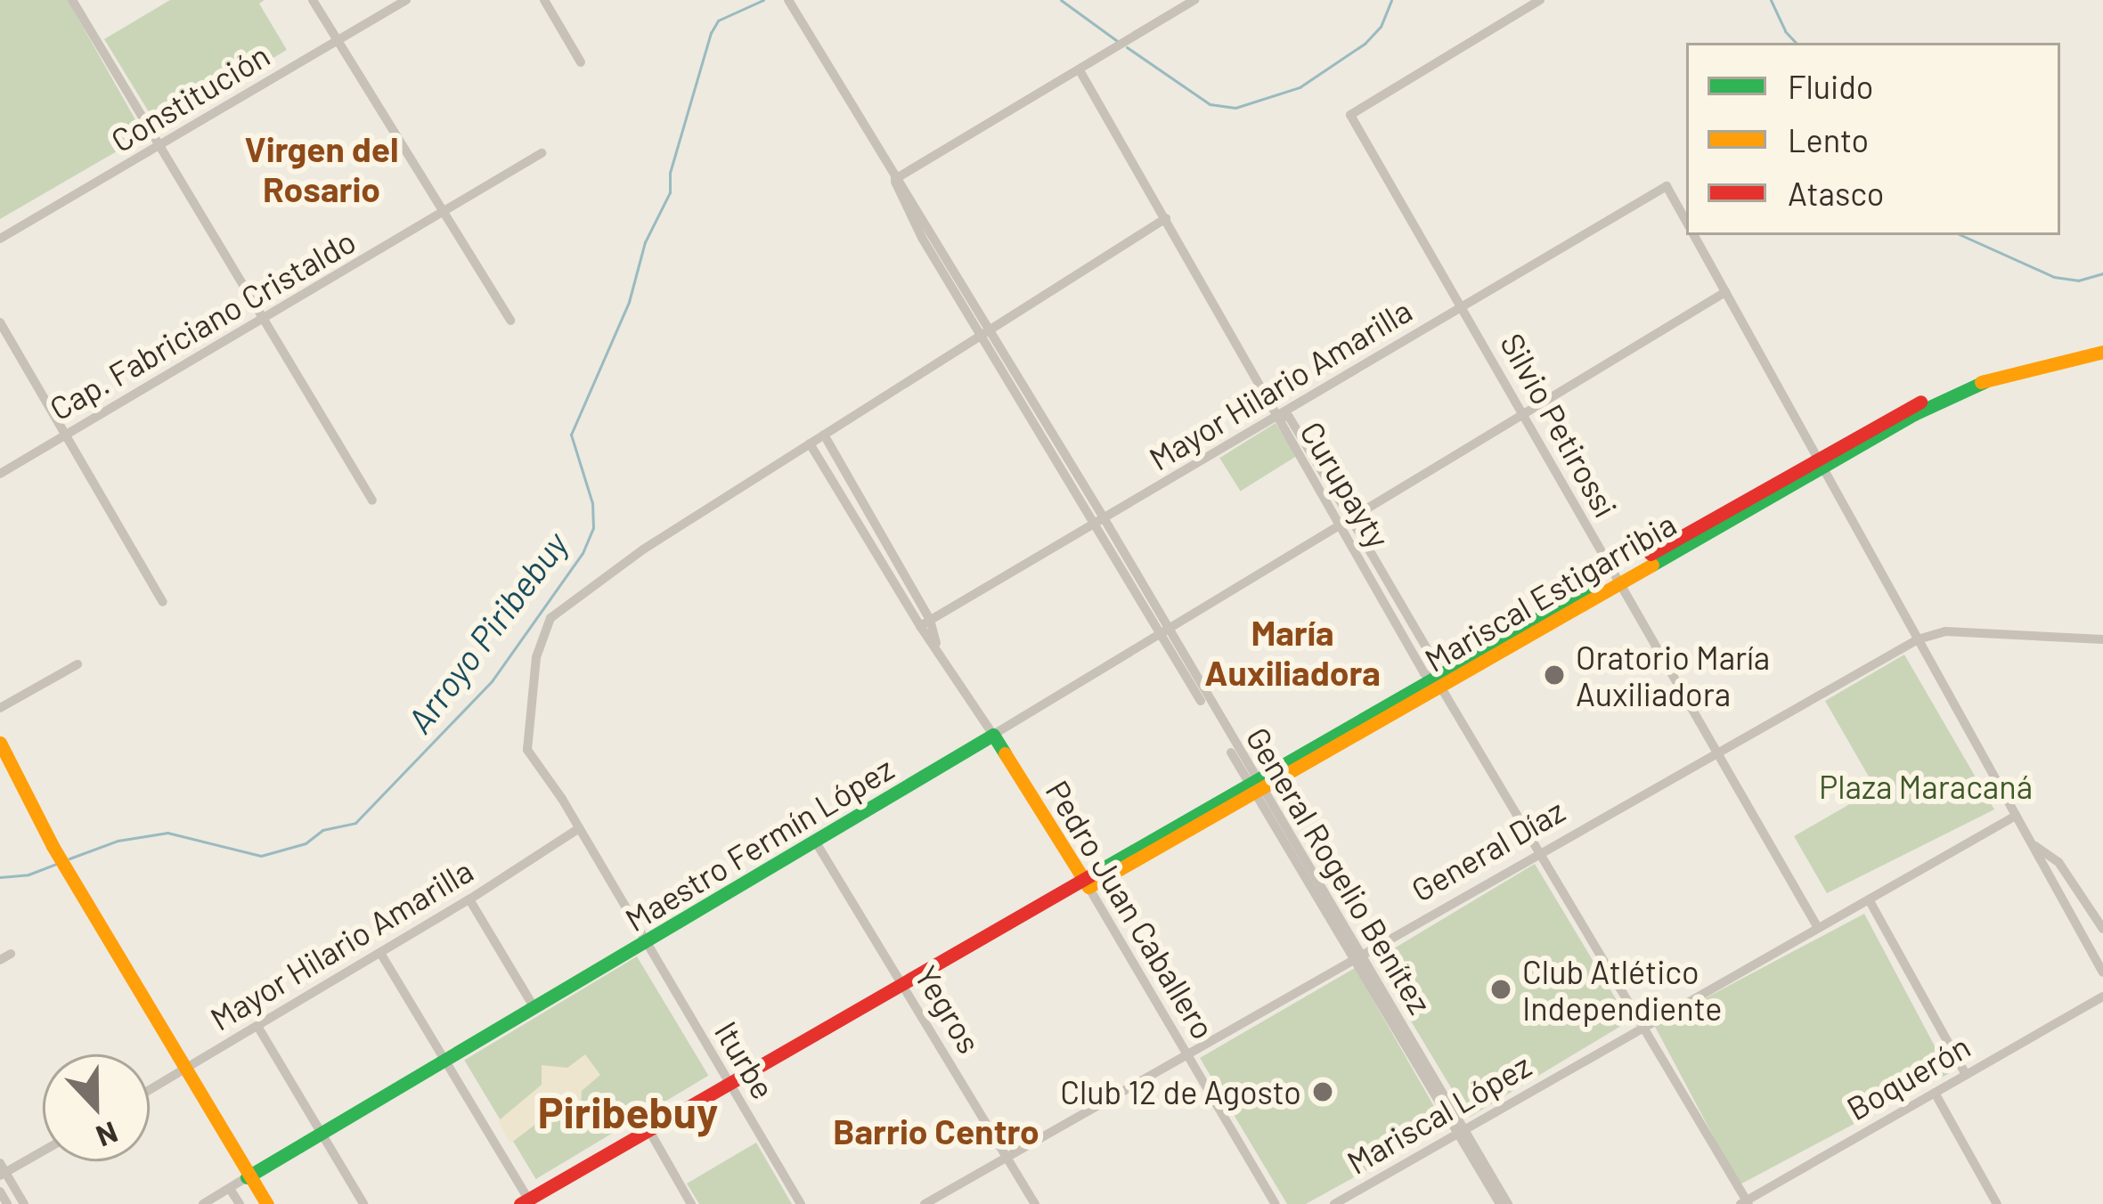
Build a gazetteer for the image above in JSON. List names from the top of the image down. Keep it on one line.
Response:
{"streets":{"street":["Constitución","Cap. Fabriciano Cristaldo","Mayor Hilario Amarilla","Silvio Petirossi","Curupayty","Maestro Fermín López","General Díaz","General Rogelio Benítez","Pedro Juan Caballero","Yegros","Iturbe","Boquerón","Mariscal López"]},"crossings":[["Mayor Hilario Amarilla","Silvio Petirossi"],["Mayor Hilario Amarilla","Curupayty"],["Mayor Hilario Amarilla","General Rogelio Benítez"],["Mayor Hilario Amarilla","Pedro Juan Caballero"],["Mayor Hilario Amarilla","Iturbe"],["Silvio Petirossi","Maestro Fermín López"],["Silvio Petirossi","General Díaz"],["Silvio Petirossi","Mariscal López"],["Curupayty","Maestro Fermín López"],["Curupayty","General Díaz"],["Curupayty","Boquerón"],["Curupayty","Mariscal López"],["Maestro Fermín López","General Rogelio Benítez"],["Maestro Fermín López","Pedro Juan Caballero"],["Maestro Fermín López","Yegros"],["Maestro Fermín López","Iturbe"],["General Díaz","General Rogelio Benítez"],["General Díaz","Pedro Juan Caballero"],["General Díaz","Yegros"],["General Rogelio Benítez","Iturbe"],["General Rogelio Benítez","Mariscal López"]],"districts":["Virgen del Rosario","María Auxiliadora","Piribebuy","Barrio Centro"],"water":["Arroyo Piribebuy"],"parks":["Plaza Maracaná"],"places":["Oratorio María Auxiliadora","Club Atlético Independiente","Club 12 de Agosto"],"legend":["Fluido","Lento","Atasco"],"north":"bottom"}
